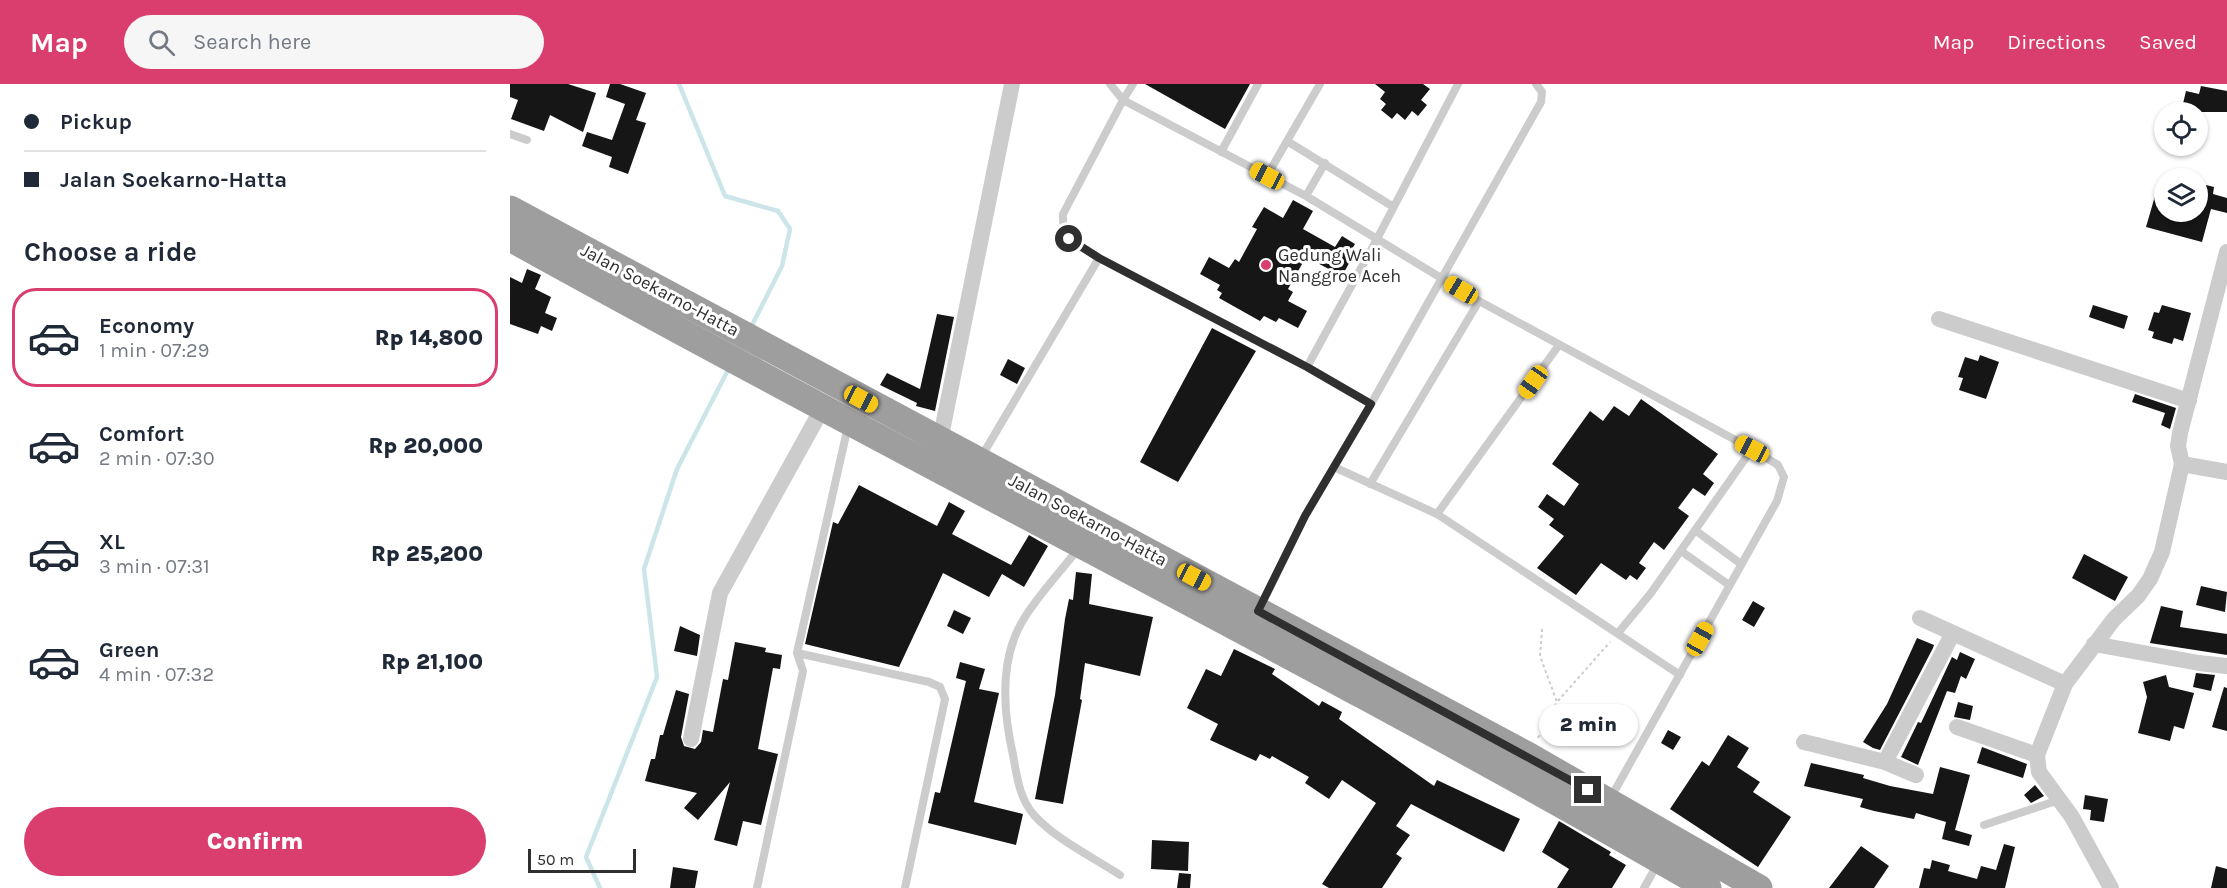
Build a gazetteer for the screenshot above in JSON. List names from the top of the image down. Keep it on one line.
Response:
{"streets":{"highway":["Jalan Soekarno-Hatta"]},"places":["Gedung Wali Nanggroe Aceh"],"scale_bar":"50 m","page":{"header":"Map","search":"Search here","nav":["Map","Directions","Saved"],"banner":["Pickup","Jalan Soekarno-Hatta"],"heading":"Choose a ride","list":[{"name":"Economy","note":"1 min · 07:29","value":"Rp 14,800"},{"name":"Comfort","note":"2 min · 07:30","value":"Rp 20,000"},{"name":"XL","note":"3 min · 07:31","value":"Rp 25,200"},{"name":"Green","note":"4 min · 07:32","value":"Rp 21,100"}],"bubble":"2 min","buttons":"Confirm","scale":"50 m"}}
